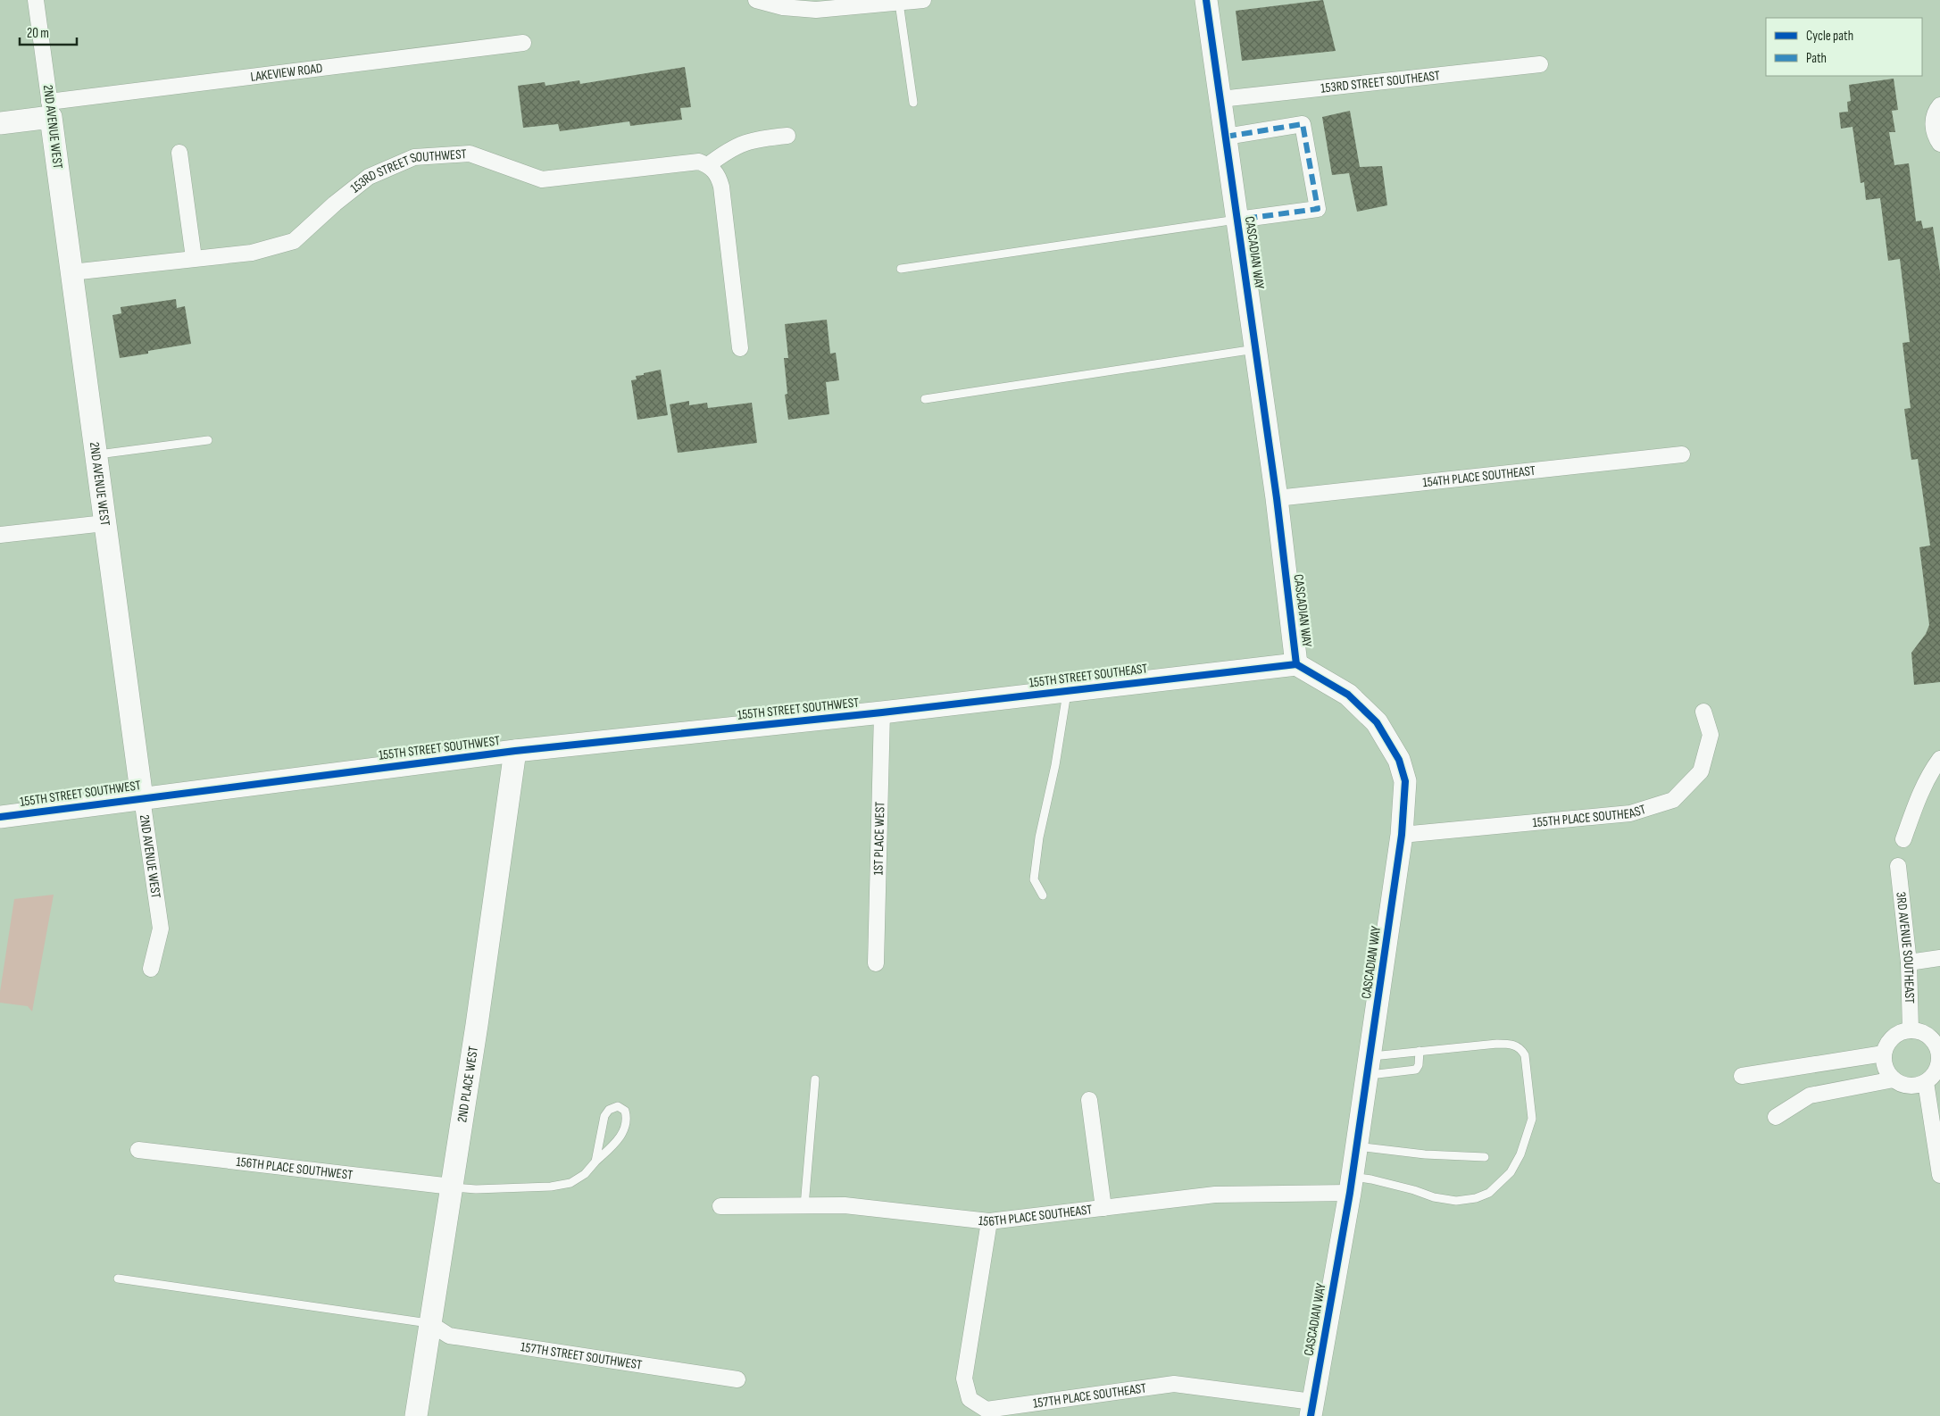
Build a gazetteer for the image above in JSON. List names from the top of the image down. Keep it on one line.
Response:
{"streets":{"street":["LAKEVIEW ROAD","153RD STREET SOUTHEAST","2ND AVENUE WEST","153RD STREET SOUTHWEST","CASCADIAN WAY","154TH PLACE SOUTHEAST","155TH STREET SOUTHEAST","155TH STREET SOUTHWEST","155TH PLACE SOUTHEAST","1ST PLACE WEST","3RD AVENUE SOUTHEAST","2ND PLACE WEST","156TH PLACE SOUTHWEST","156TH PLACE SOUTHEAST","157TH STREET SOUTHWEST","157TH PLACE SOUTHEAST"]},"crossings":[["LAKEVIEW ROAD","2ND AVENUE WEST"],["153RD STREET SOUTHEAST","CASCADIAN WAY"],["2ND AVENUE WEST","153RD STREET SOUTHWEST"],["2ND AVENUE WEST","155TH STREET SOUTHWEST"],["CASCADIAN WAY","154TH PLACE SOUTHEAST"],["CASCADIAN WAY","155TH STREET SOUTHEAST"],["CASCADIAN WAY","155TH PLACE SOUTHEAST"],["CASCADIAN WAY","156TH PLACE SOUTHEAST"],["CASCADIAN WAY","157TH PLACE SOUTHEAST"],["155TH STREET SOUTHEAST","155TH STREET SOUTHWEST"],["155TH STREET SOUTHEAST","1ST PLACE WEST"],["155TH STREET SOUTHWEST","1ST PLACE WEST"],["155TH STREET SOUTHWEST","2ND PLACE WEST"],["2ND PLACE WEST","156TH PLACE SOUTHWEST"],["2ND PLACE WEST","157TH STREET SOUTHWEST"],["156TH PLACE SOUTHEAST","157TH PLACE SOUTHEAST"]],"legend":["Cycle path","Path"],"scale_bar":"20 m"}
